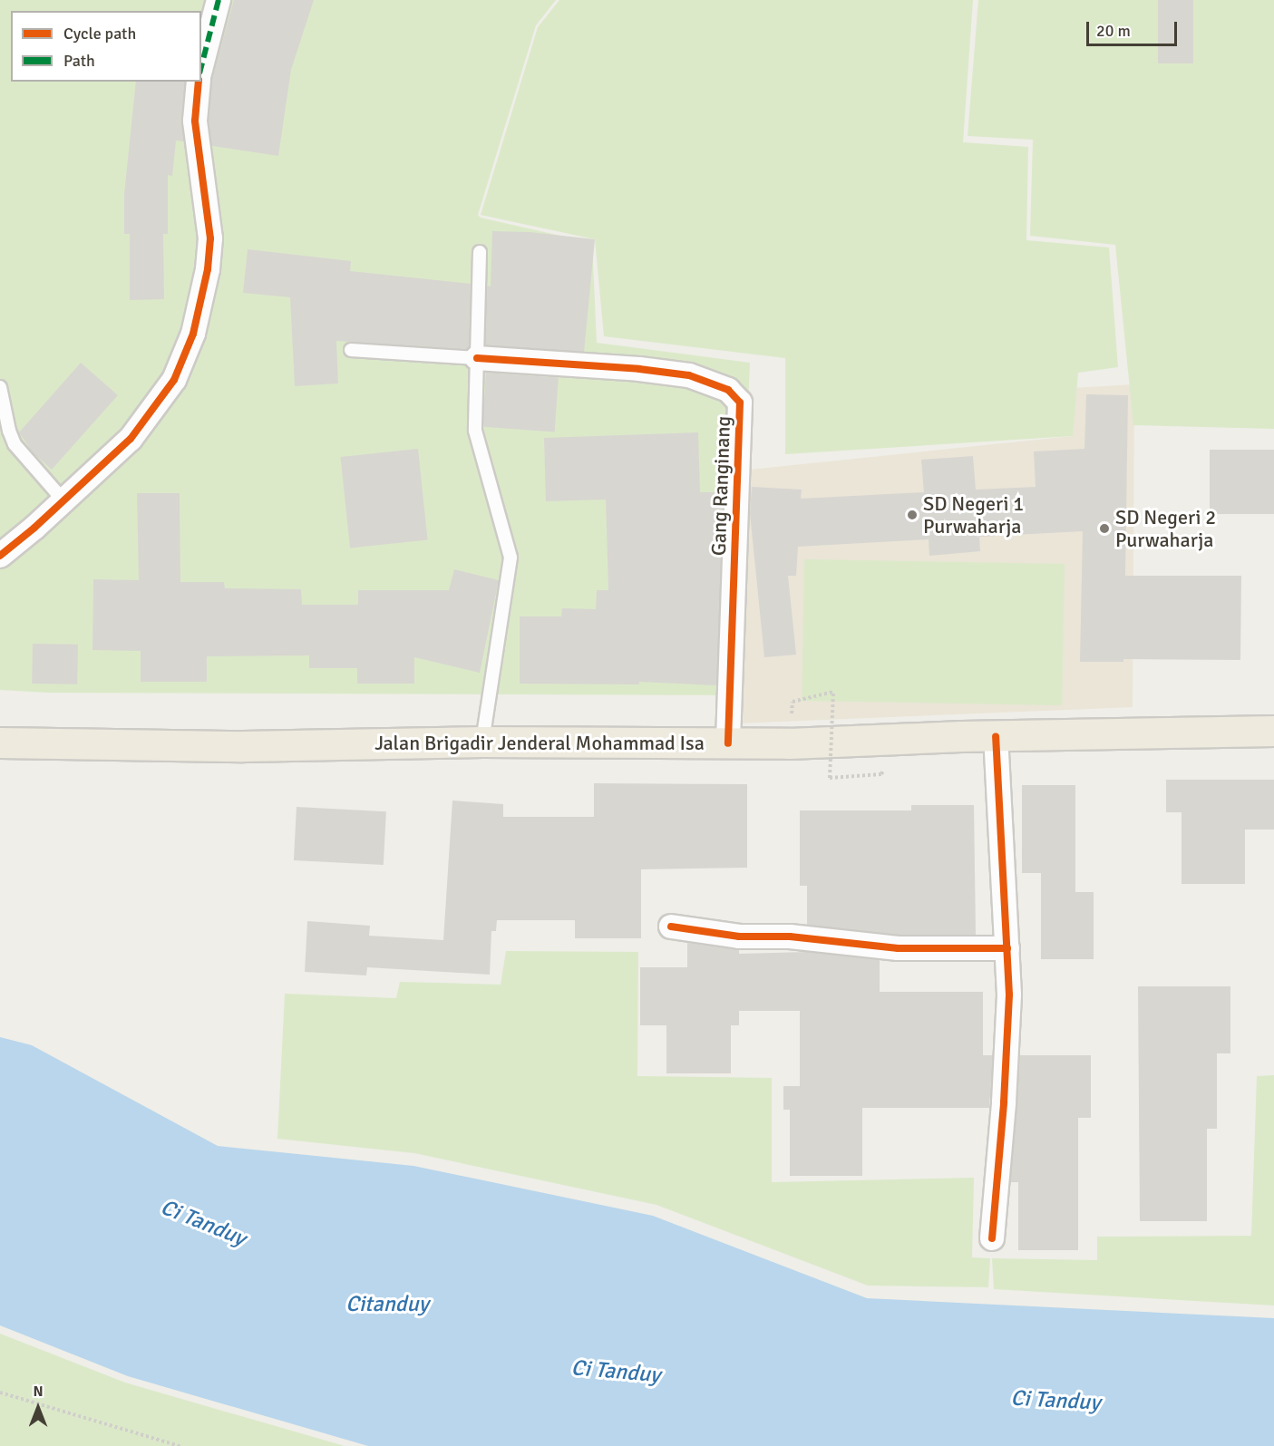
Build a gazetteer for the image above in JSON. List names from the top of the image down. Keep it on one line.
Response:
{"streets":{"highway":["Jalan Brigadir Jenderal Mohammad Isa"],"street":["Gang Ranginang"]},"crossings":[["Gang Ranginang","Jalan Brigadir Jenderal Mohammad Isa"]],"water":["Ci Tanduy","Citanduy"],"places":["SD Negeri 1 Purwaharja","SD Negeri 2 Purwaharja"],"legend":["Cycle path","Path"],"scale_bar":"20 m","north":"top"}
